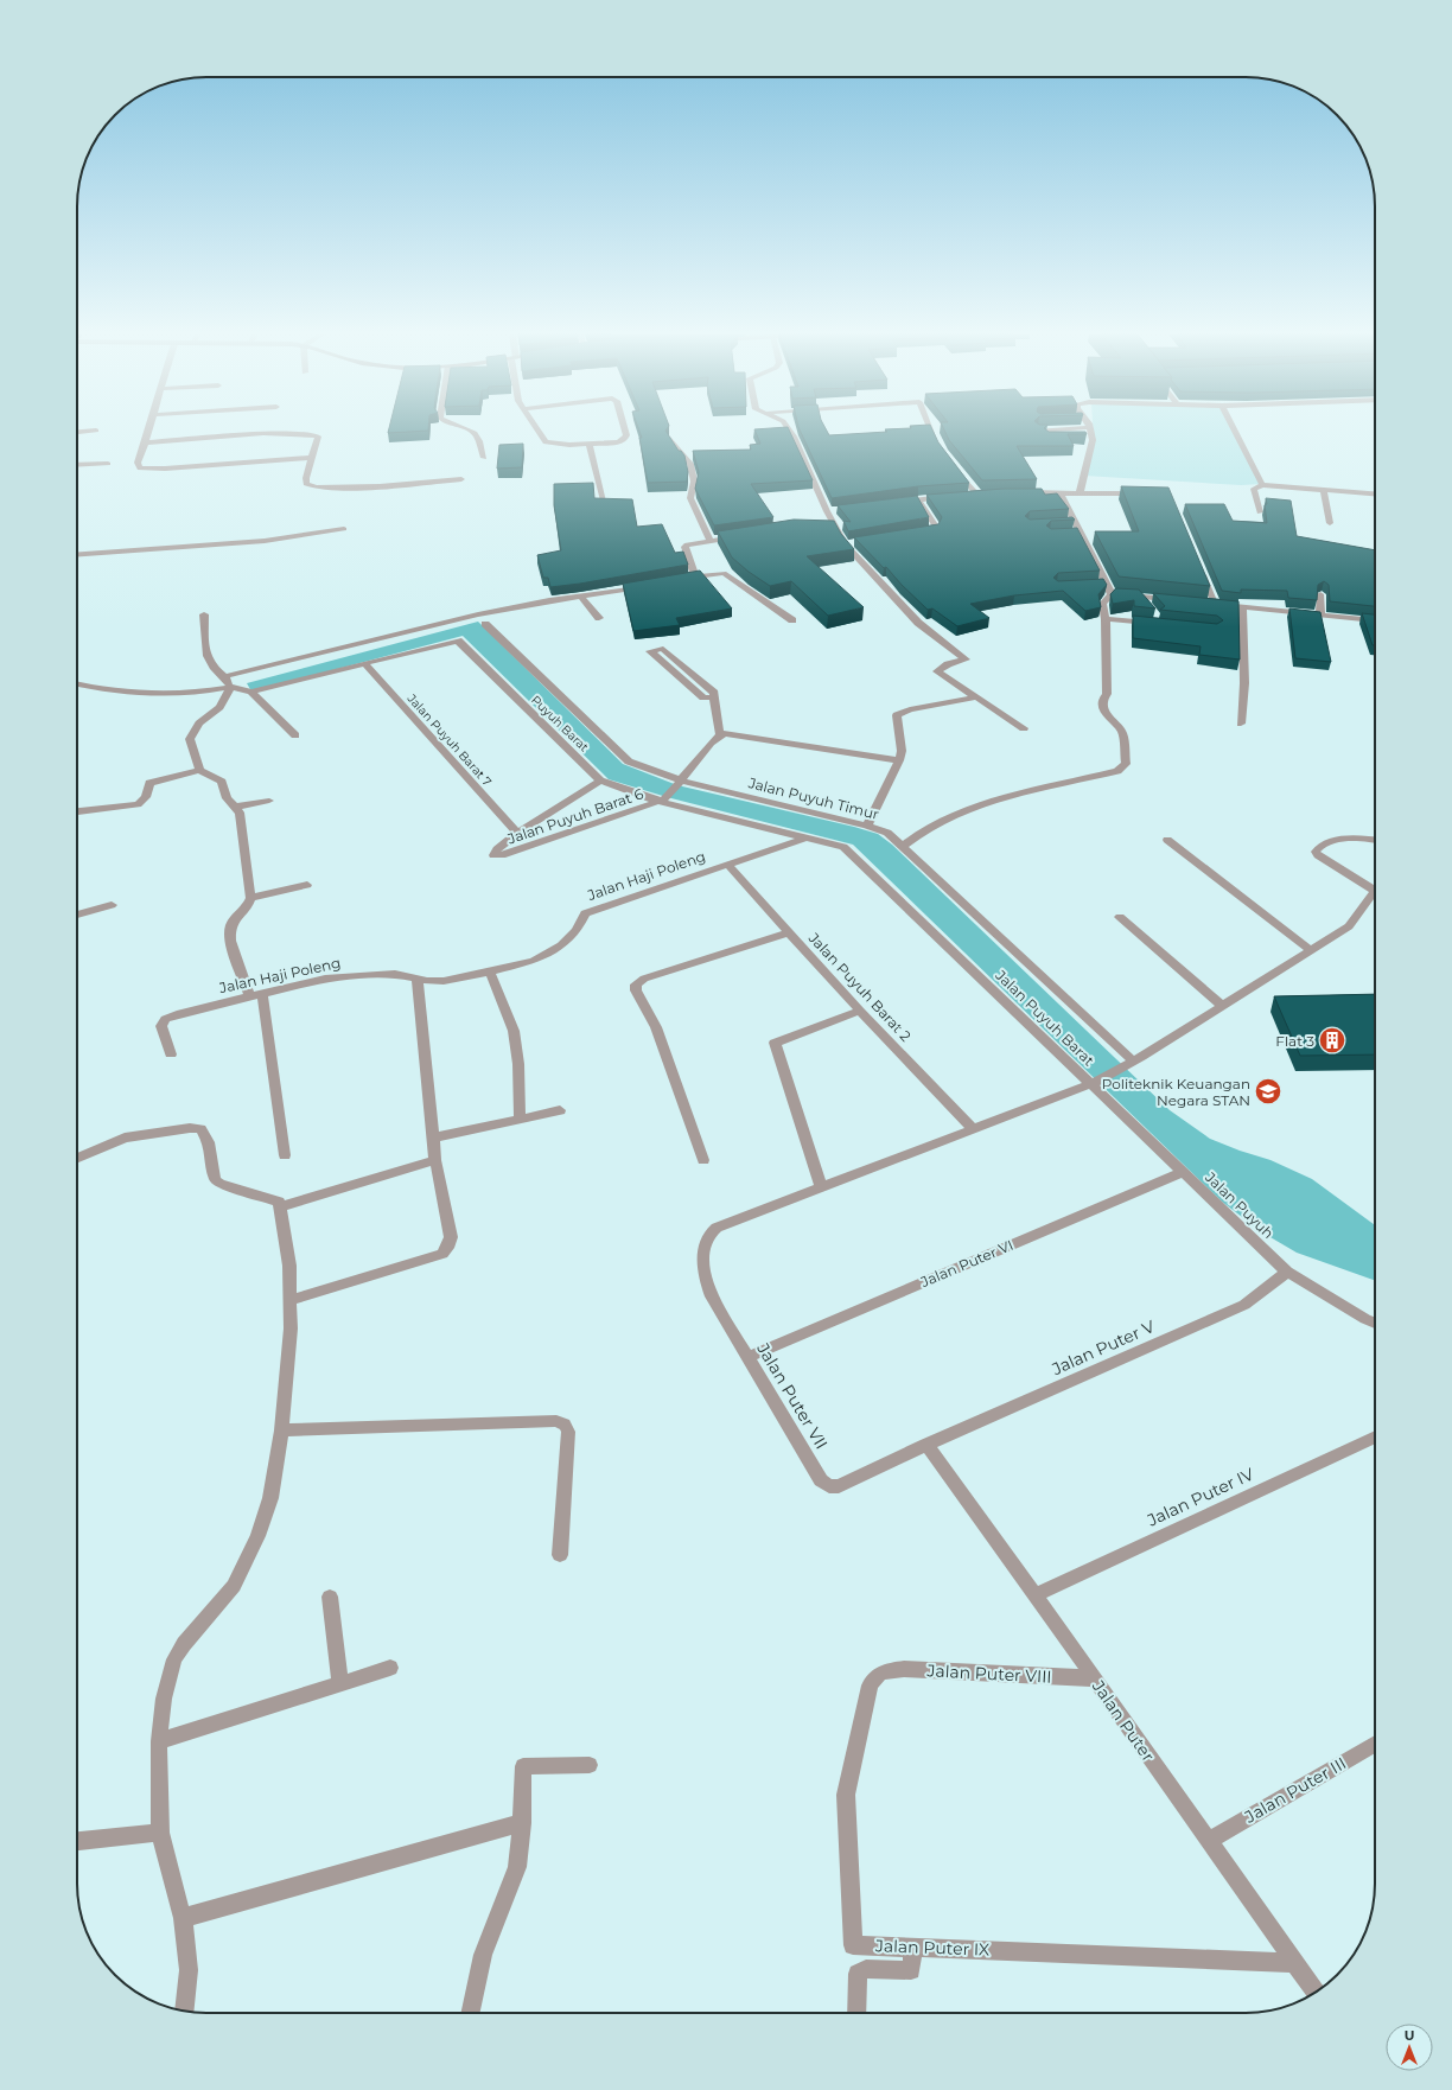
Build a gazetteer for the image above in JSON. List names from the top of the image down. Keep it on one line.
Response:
{"streets":{"street":["Puyuh Barat","Jalan Puyuh Barat 7","Jalan Puyuh Timur","Jalan Puyuh Barat 6","Jalan Haji Poleng","Jalan Puyuh Barat 2","Jalan Puyuh Barat","Jalan Puyuh","Jalan Puter VI","Jalan Puter V","Jalan Puter VII","Jalan Puter IV","Jalan Puter VIII","Jalan Puter","Jalan Puter III","Jalan Puter IX"]},"crossings":[["Puyuh Barat","Jalan Puyuh Barat 7"],["Puyuh Barat","Jalan Puyuh Barat 6"],["Puyuh Barat","Jalan Puyuh Barat"],["Jalan Puyuh Barat 7","Jalan Puyuh Barat 6"],["Jalan Puyuh Barat 6","Jalan Puyuh Barat"],["Jalan Haji Poleng","Jalan Puyuh Barat 2"],["Jalan Haji Poleng","Jalan Puyuh Barat"],["Jalan Puyuh Barat 2","Jalan Puyuh Barat"],["Jalan Puyuh Barat","Jalan Puyuh"],["Jalan Puyuh Barat","Jalan Puter VII"],["Jalan Puyuh","Jalan Puter VI"],["Jalan Puyuh","Jalan Puter V"],["Jalan Puter VI","Jalan Puter VII"],["Jalan Puter V","Jalan Puter VII"],["Jalan Puter V","Jalan Puter"],["Jalan Puter VII","Jalan Puter"],["Jalan Puter IV","Jalan Puter"],["Jalan Puter VIII","Jalan Puter"],["Jalan Puter VIII","Jalan Puter IX"],["Jalan Puter","Jalan Puter III"],["Jalan Puter","Jalan Puter IX"]],"places":{"building":["Flat 3"],"school or university":["Politeknik Keuangan Negara STAN"]},"north":"top"}
